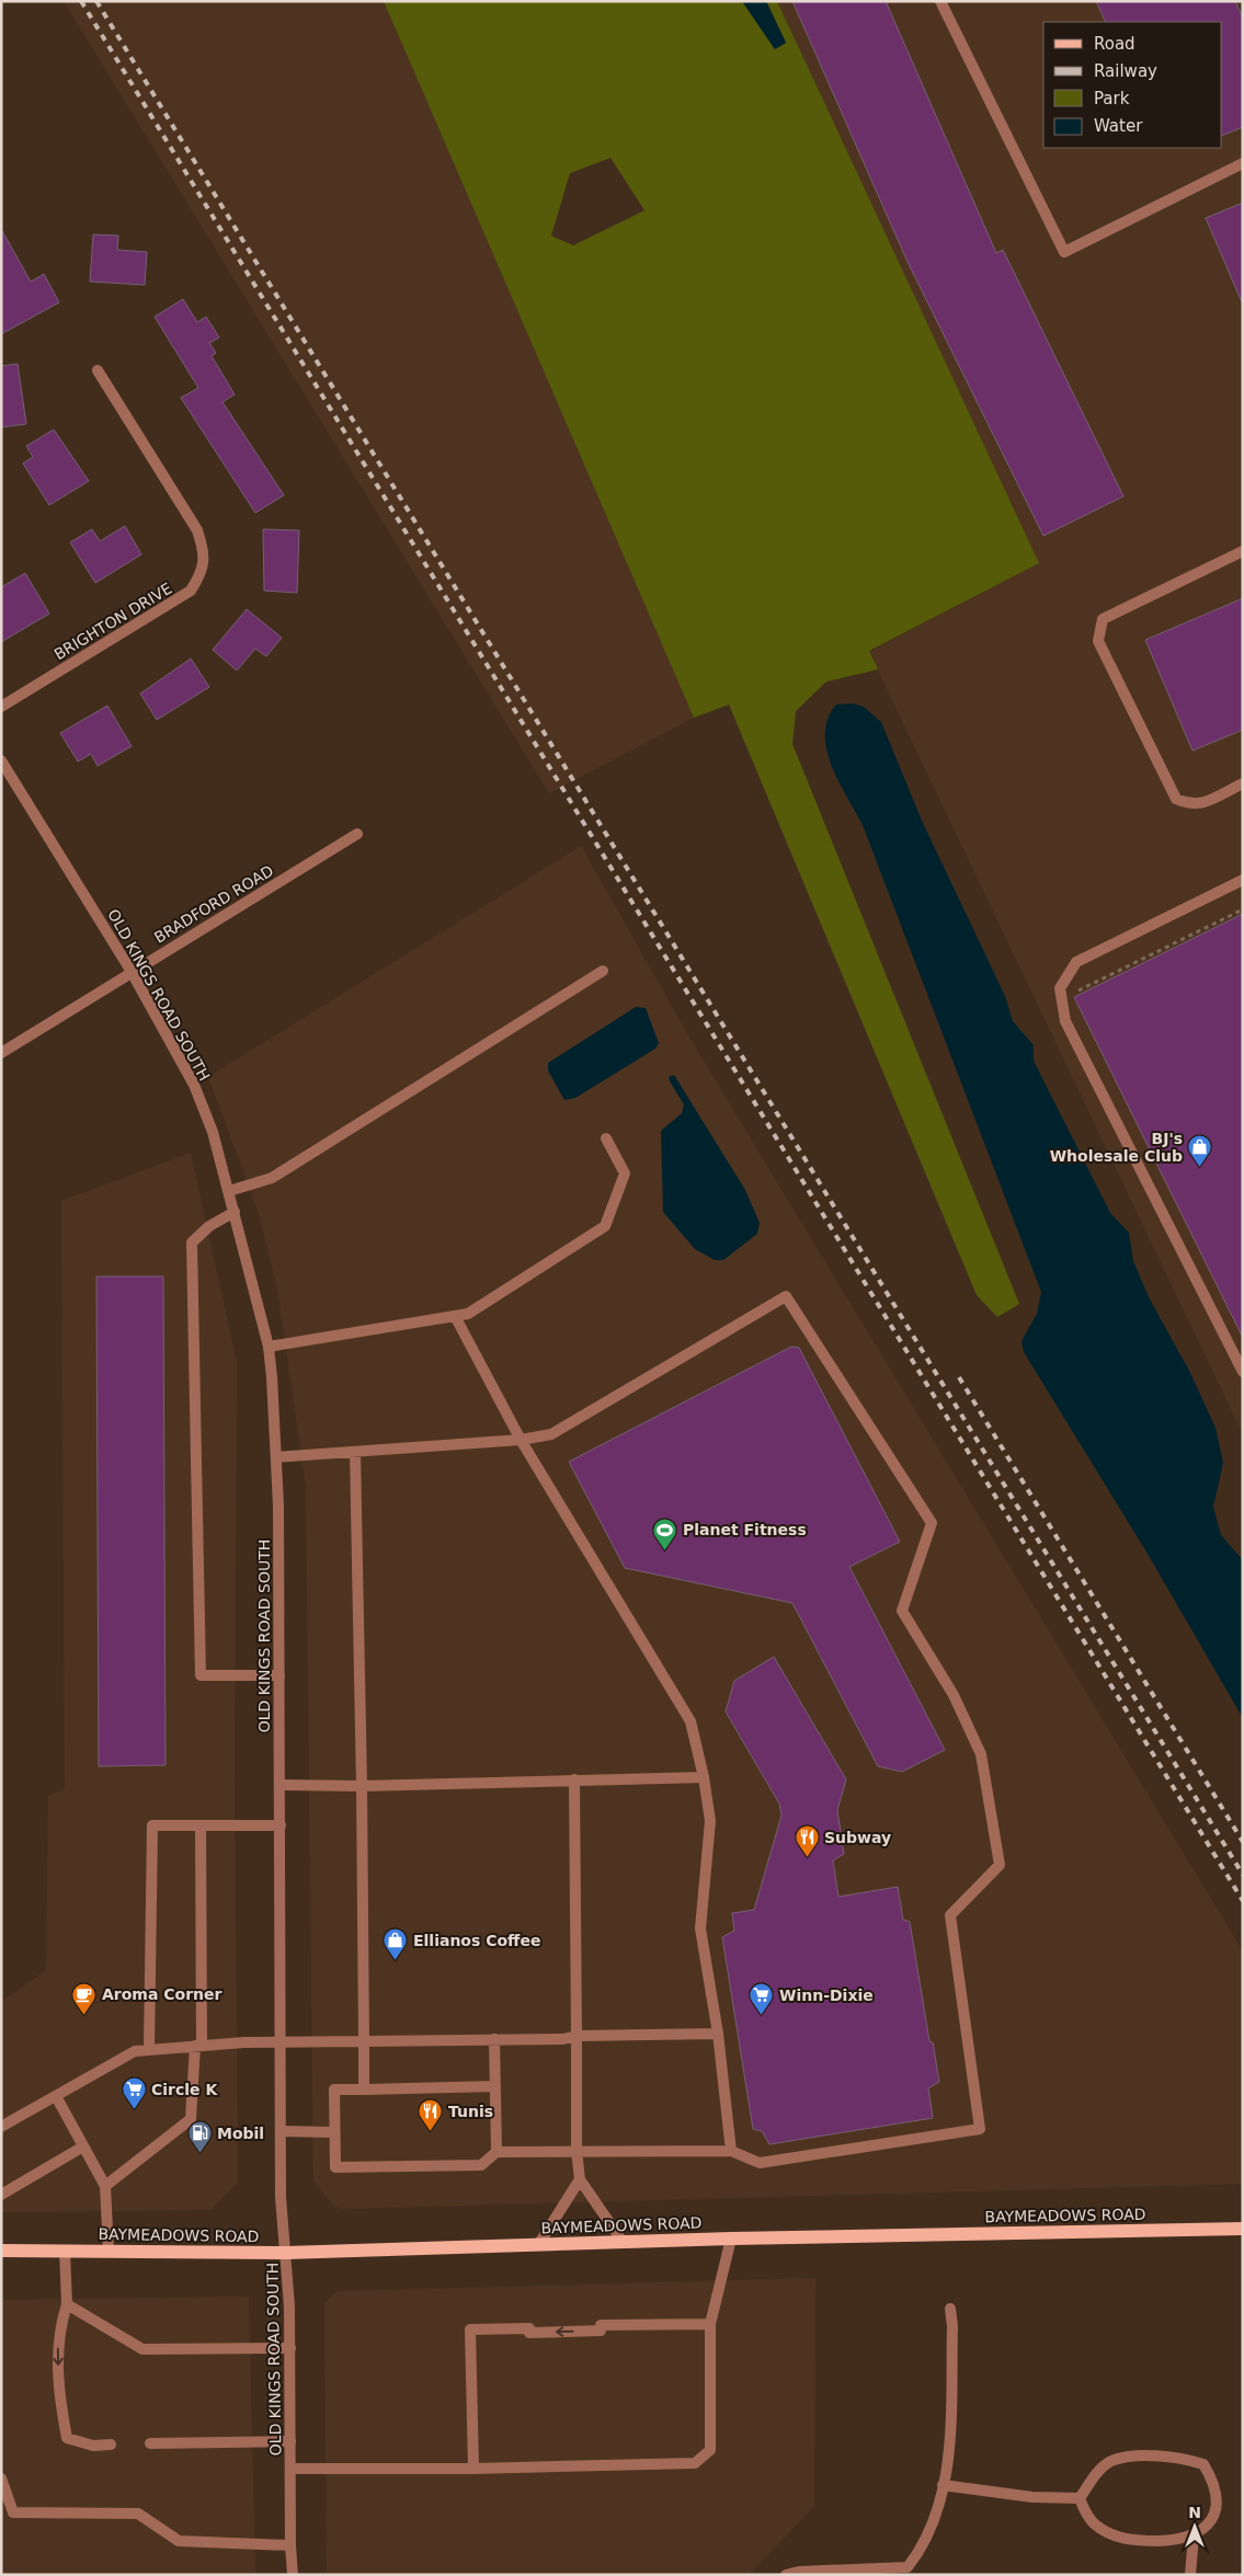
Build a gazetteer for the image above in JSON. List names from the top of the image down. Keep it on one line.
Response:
{"streets":{"main road":["BAYMEADOWS ROAD"],"street":["BRIGHTON DRIVE","BRADFORD ROAD","OLD KINGS ROAD SOUTH"]},"crossings":[["BRADFORD ROAD","OLD KINGS ROAD SOUTH"],["OLD KINGS ROAD SOUTH","BAYMEADOWS ROAD"]],"places":{"shop":["BJ's Wholesale Club","Ellianos Coffee"],"sports":["Planet Fitness"],"restaurant":["Subway","Tunis"],"cafe":["Aroma Corner"],"supermarket":["Winn-Dixie","Circle K"],"fuel station":["Mobil"]},"legend":["Road","Railway","Park","Water"],"north":"top"}
